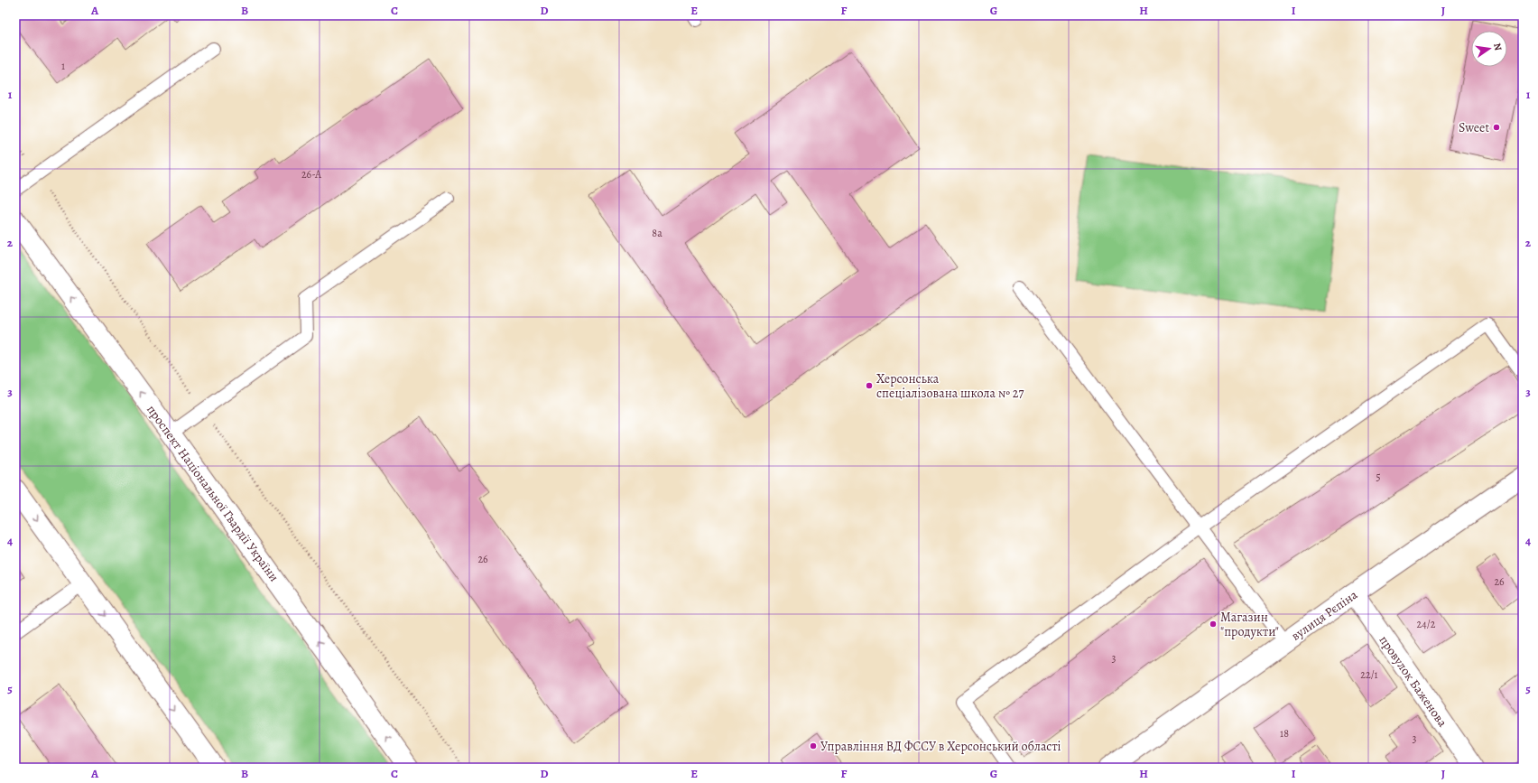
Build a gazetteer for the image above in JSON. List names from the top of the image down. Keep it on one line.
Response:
{"streets":{"street":["проспект Національної Гвардії України","вулиця Рєпіна","провулок Баженова"]},"crossings":[["вулиця Рєпіна","провулок Баженова"]],"places":["Sweet","Херсонська спеціалізована школа № 27","Магазин \"продукти\"","Управління ВД ФССУ в Херсонський області"],"house_numbers":["1","26-А","8а","5","26","26","24/2","3","22/1","18","3"],"north":"right","grid":{"columns":["A","B","C","D","E","F","G","H","I","J"],"rows":["1","2","3","4","5"]}}
